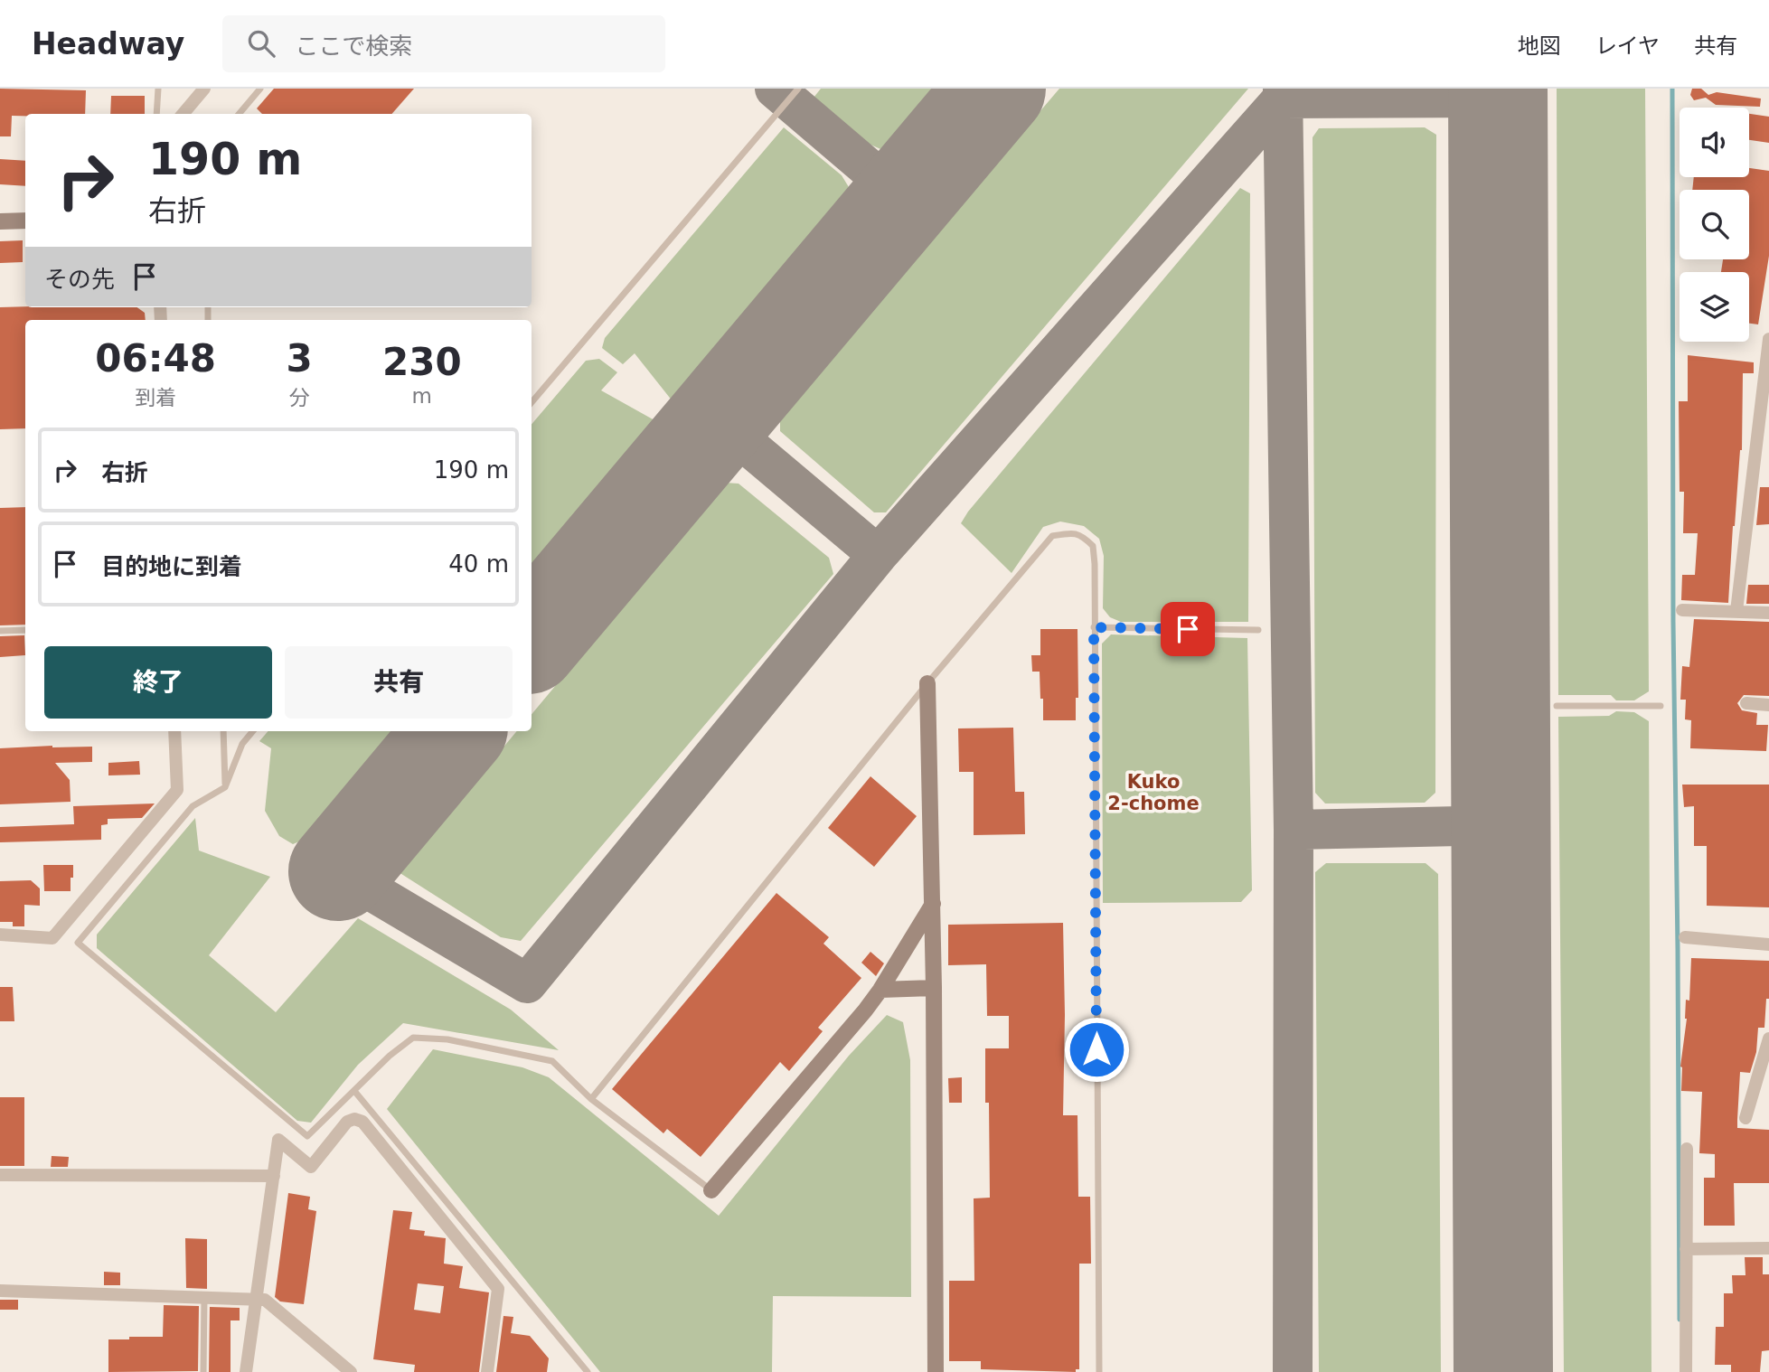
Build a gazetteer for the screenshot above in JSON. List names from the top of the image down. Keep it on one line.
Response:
{"districts":["Kuko 2-chome"],"page":{"header":"Headway","search":"ここで検索","nav":["地図","レイヤ","共有"],"turn":["190 m","右折"],"then":"その先","eta":["06:48","到着","3","分","230","m"],"list":[{"name":"右折","value":"190 m"},{"name":"目的地に到着","value":"40 m"}],"buttons":["終了","共有"]}}
